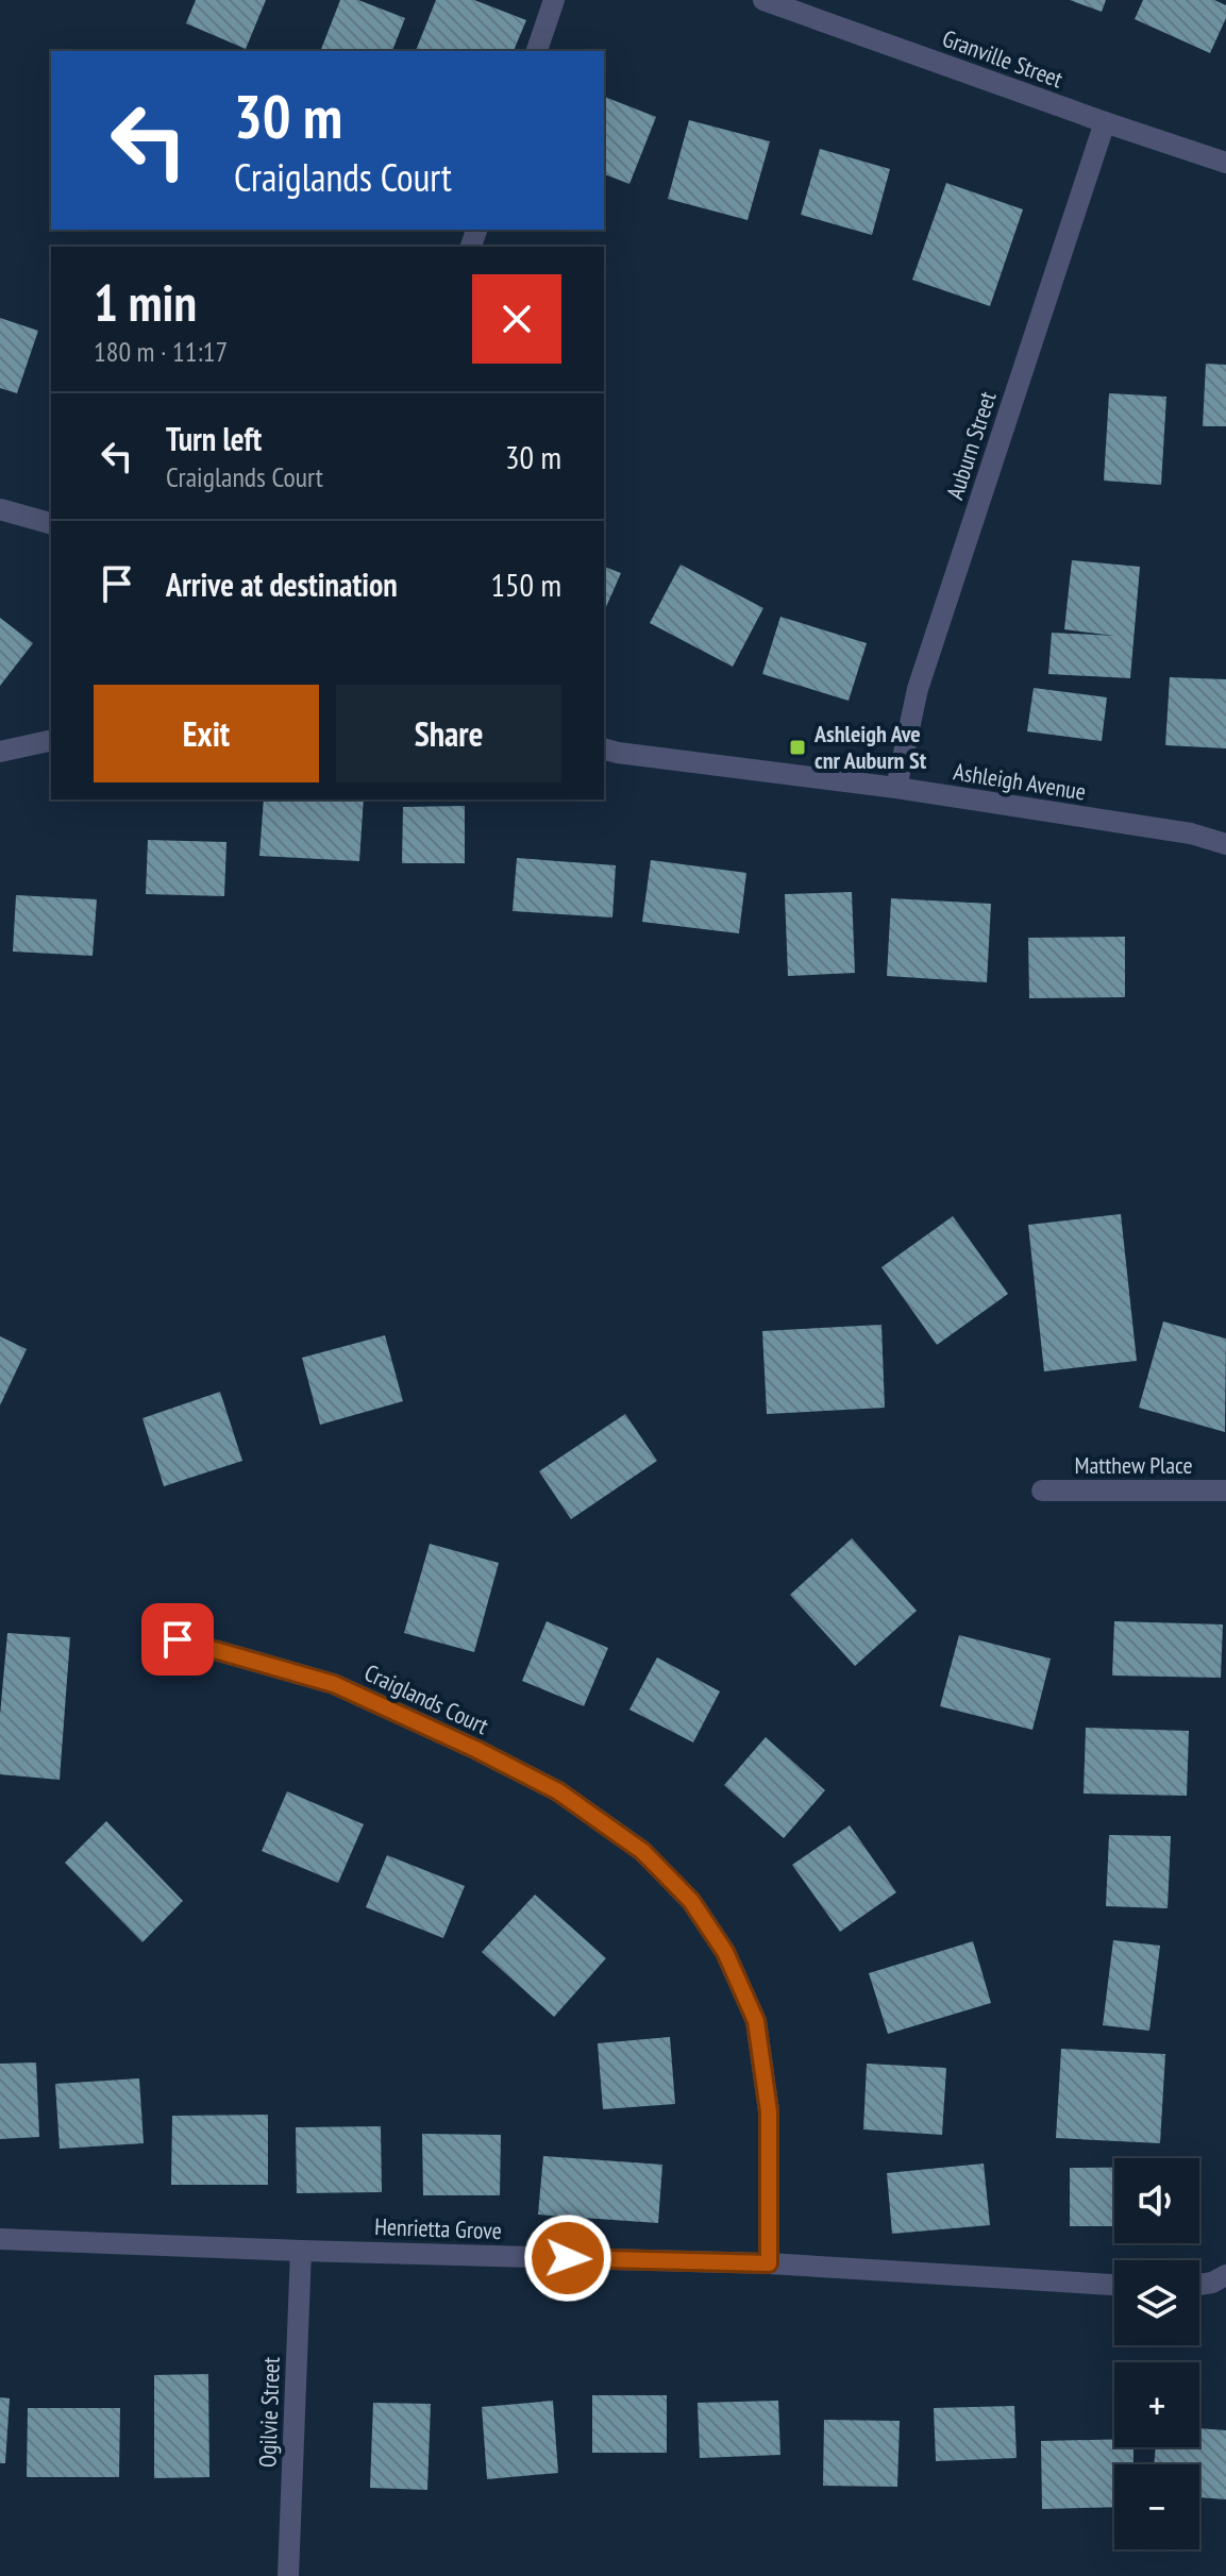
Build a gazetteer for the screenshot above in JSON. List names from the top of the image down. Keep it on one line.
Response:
{"streets":{"street":["Granville Street","Auburn Street","Ashleigh Avenue","Matthew Place","Craiglands Court","Henrietta Grove","Ogilvie Street"]},"crossings":[["Granville Street","Auburn Street"],["Auburn Street","Ashleigh Avenue"],["Craiglands Court","Henrietta Grove"],["Henrietta Grove","Ogilvie Street"]],"places":{"transit":["Ashleigh Ave cnr Auburn St"]},"page":{"turn":["30 m","Craiglands Court"],"heading":["1 min","180 m · 11:17"],"list":[{"name":"Turn left","note":"Craiglands Court","value":"30 m"},{"name":"Arrive at destination","value":"150 m"}],"buttons":["Exit","Share"],"map_buttons":["+","−"]}}
